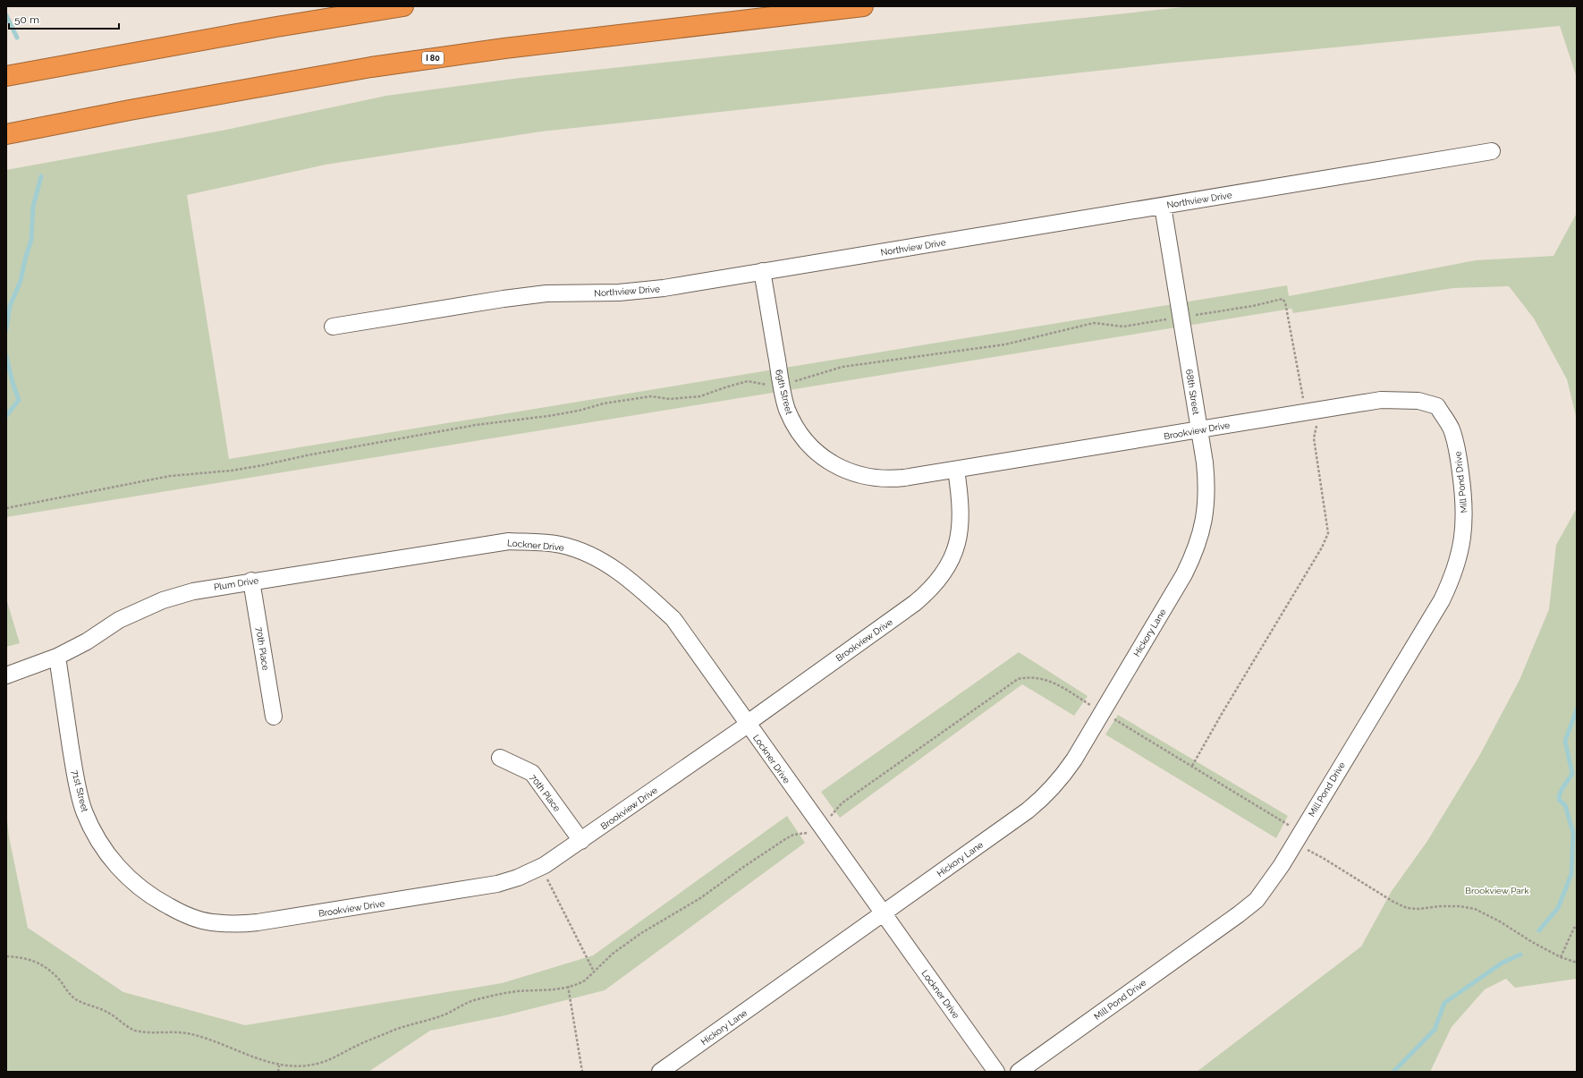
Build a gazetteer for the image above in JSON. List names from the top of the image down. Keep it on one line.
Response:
{"streets":{"highway":["I 80"],"street":["Northview Drive","69th Street","68th Street","Brookview Drive","Mill Pond Drive","Lockner Drive","Plum Drive","Hickory Lane","70th Place","71st Street"]},"crossings":[["Northview Drive","69th Street"],["Northview Drive","68th Street"],["69th Street","Brookview Drive"],["68th Street","Brookview Drive"],["68th Street","Hickory Lane"],["Brookview Drive","Mill Pond Drive"],["Brookview Drive","Lockner Drive"],["Brookview Drive","70th Place"],["Brookview Drive","71st Street"],["Lockner Drive","Plum Drive"],["Lockner Drive","Hickory Lane"],["Plum Drive","70th Place"],["Plum Drive","71st Street"]],"parks":["Brookview Park"],"scale_bar":"50 m"}
